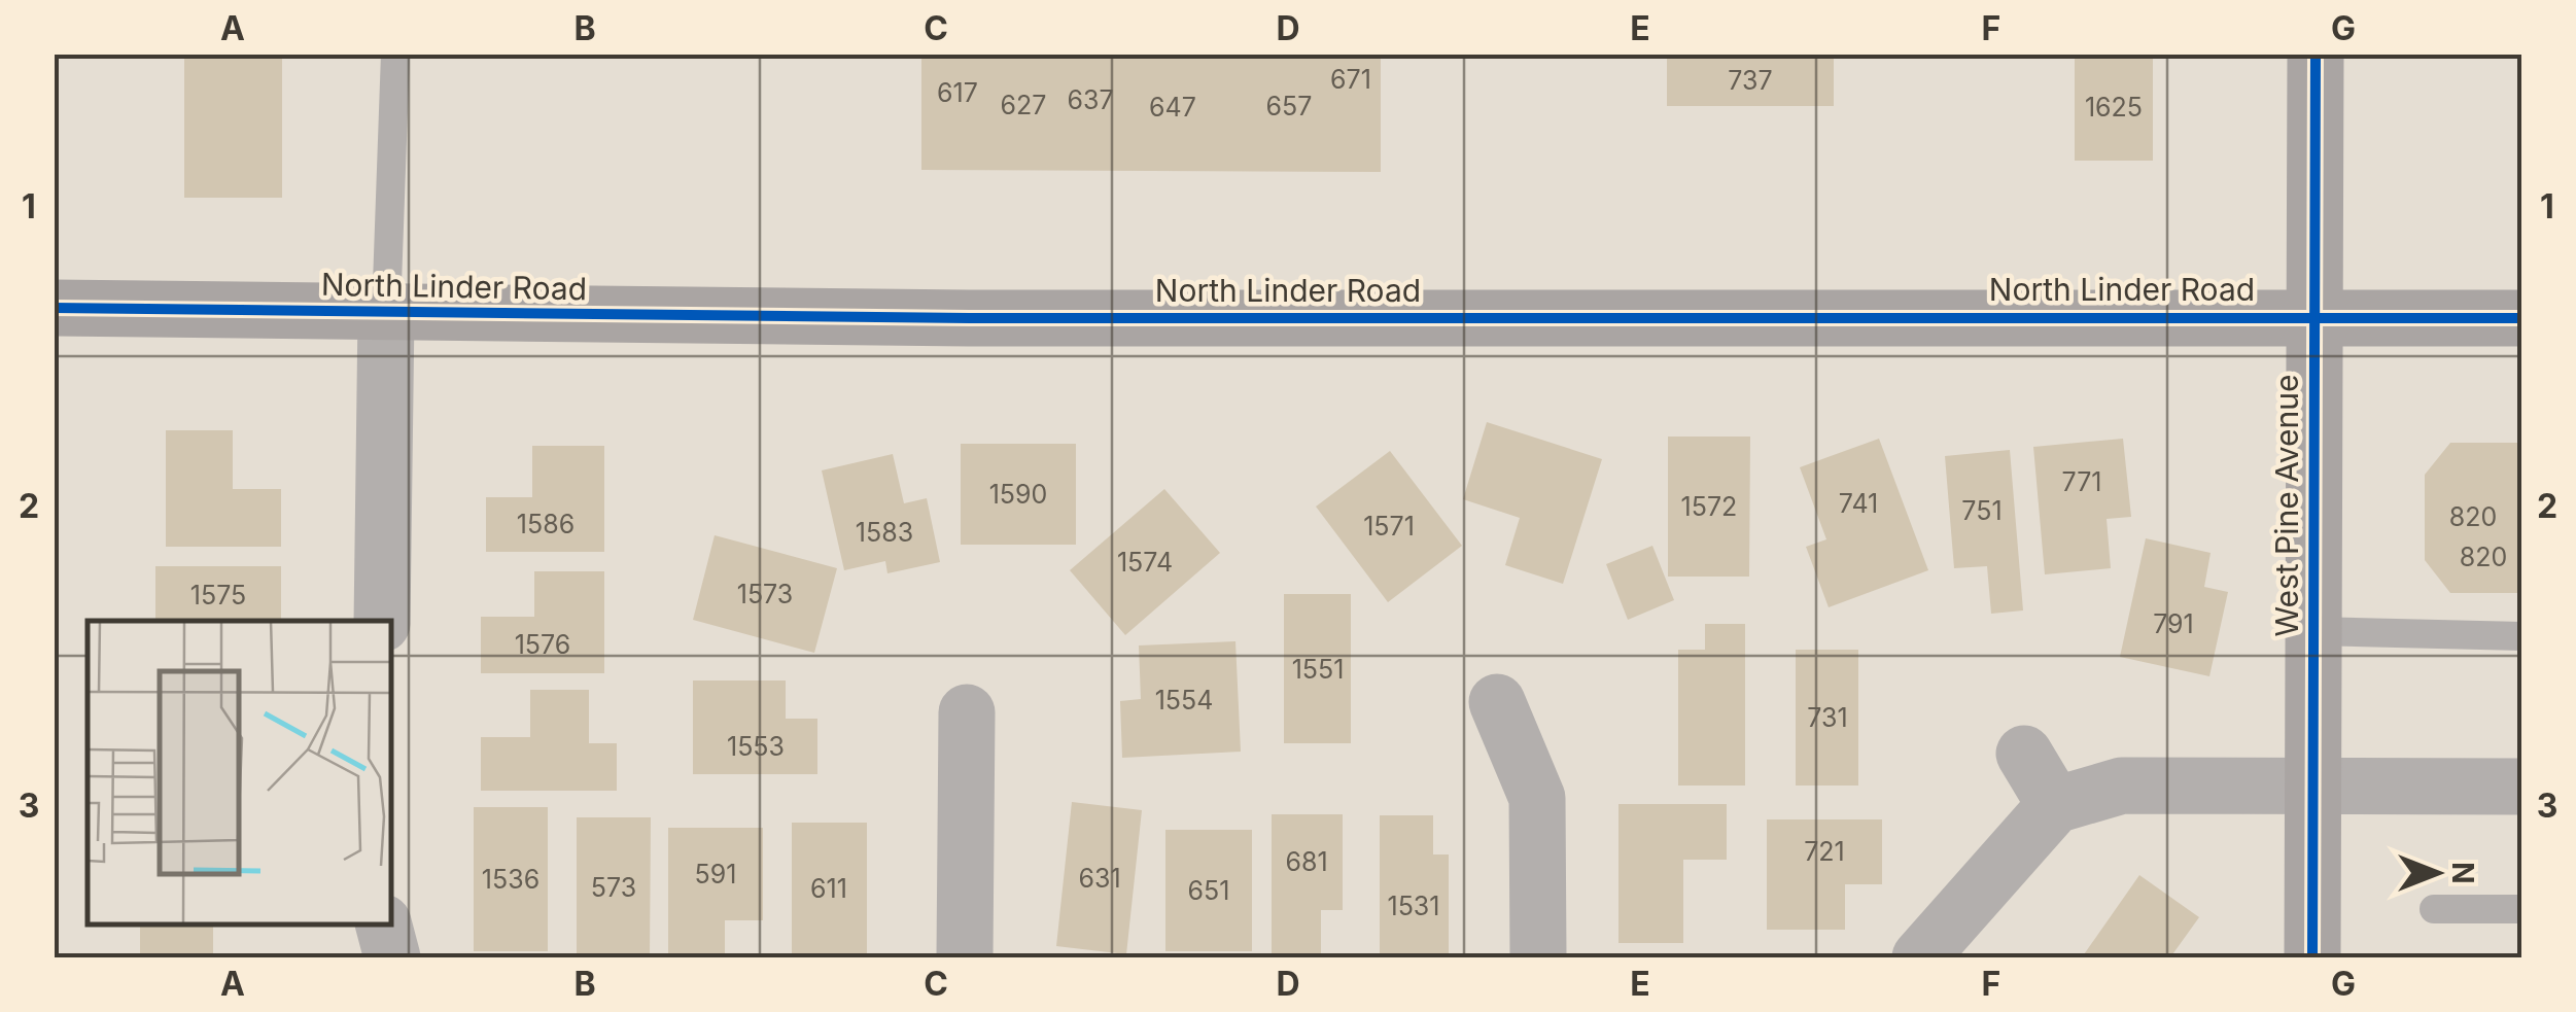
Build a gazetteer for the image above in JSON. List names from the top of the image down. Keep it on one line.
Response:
{"streets":{"main road":["North Linder Road","West Pine Avenue"]},"crossings":[["North Linder Road","West Pine Avenue"]],"house_numbers":["671","737","617","637","627","657","647","1625","771","1590","741","1572","751","820","1586","1571","1583","820","1574","1573","1575","791","1576","1551","1554","731","1553","721","681","591","631","1536","573","611","651","1531"],"north":"right","grid":{"columns":["A","B","C","D","E","F","G"],"rows":["1","2","3"]}}
